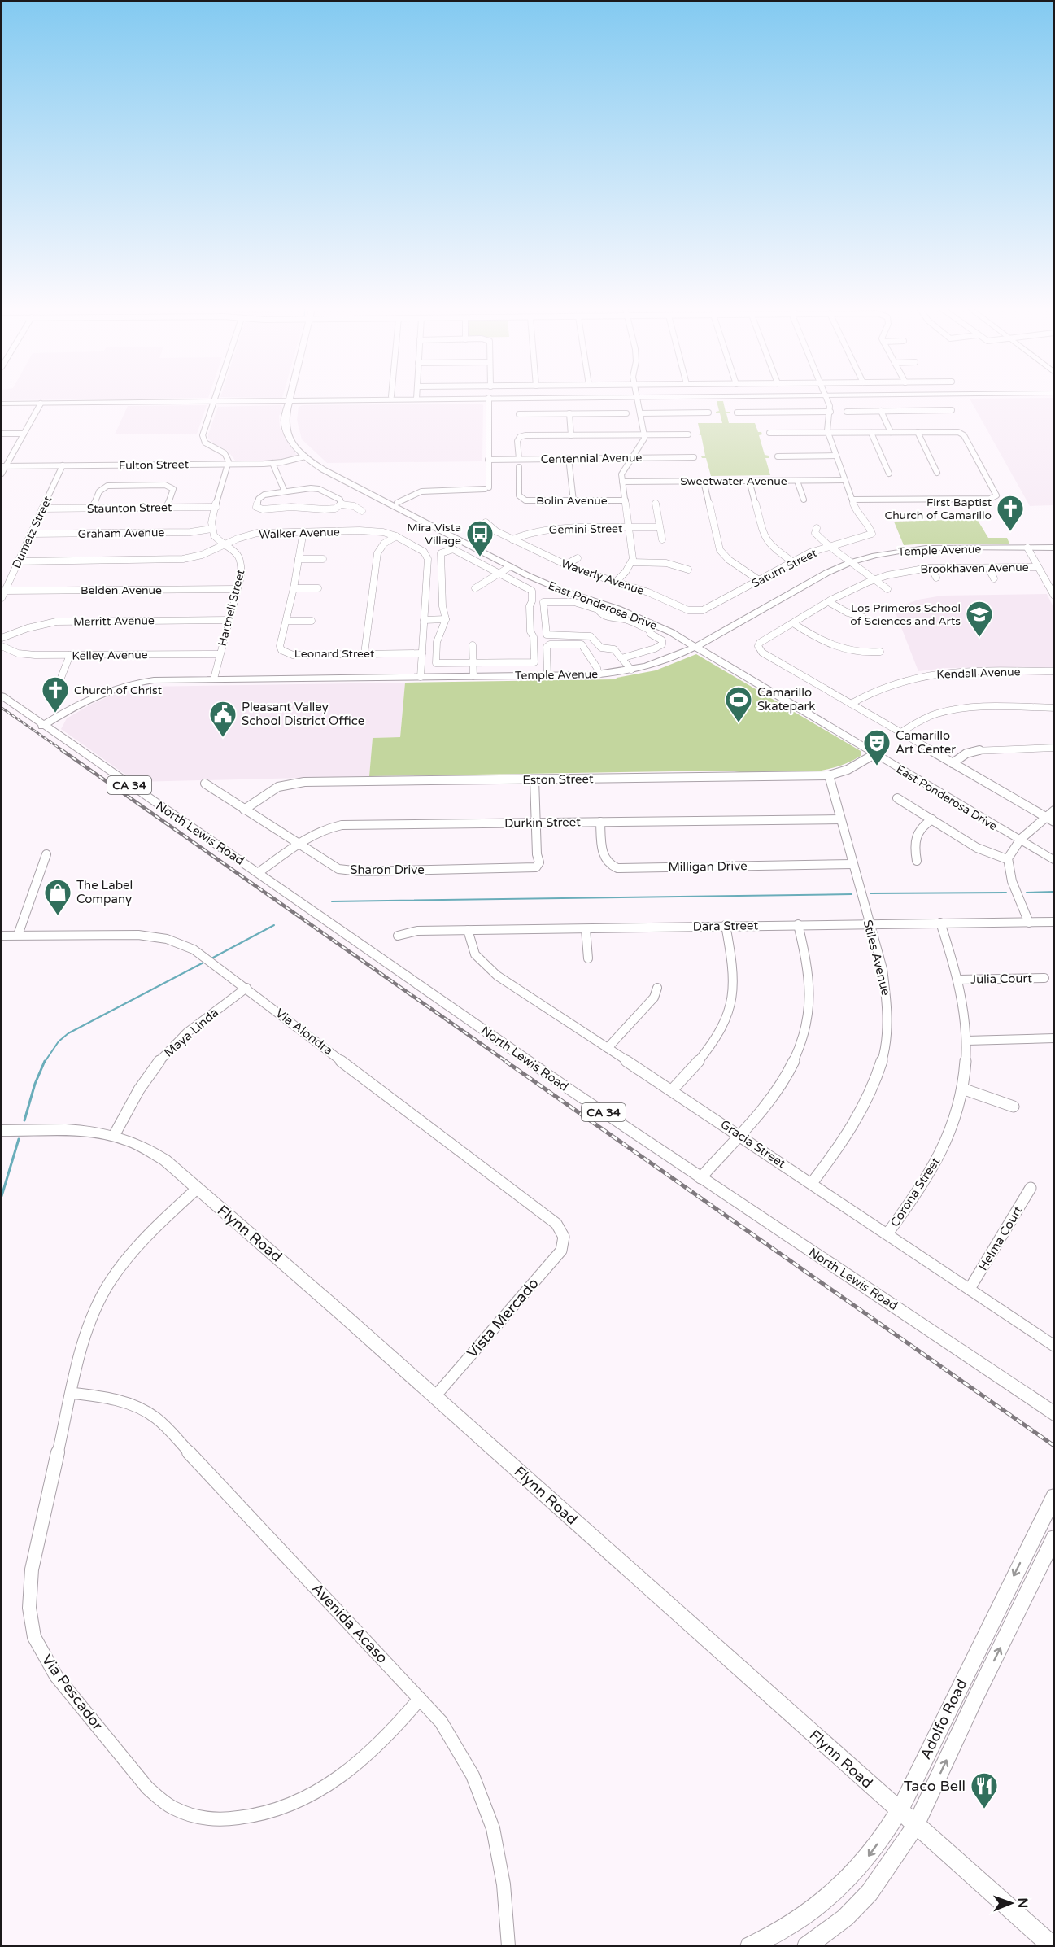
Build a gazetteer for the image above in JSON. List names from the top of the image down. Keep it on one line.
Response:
{"streets":{"main road":["Temple Avenue","East Ponderosa Drive","CA 34","North Lewis Road","Flynn Road","Adolfo Road"],"street":["Centennial Avenue","Fulton Street","Sweetwater Avenue","Bolin Avenue","Staunton Street","Gemini Street","Dumetz Street","Graham Avenue","Walker Avenue","Saturn Street","Brookhaven Avenue","Waverly Avenue","Belden Avenue","Hartnell Street","Merritt Avenue","Leonard Street","Kelley Avenue","Kendall Avenue","Eston Street","Durkin Street","Milligan Drive","Sharon Drive","Dara Street","Stiles Avenue","Julia Court","Via Alondra","Maya Linda","Gracia Street","Corona Street","Helma Court","Vista Mercado","Avenida Acaso","Via Pescador"]},"crossings":[["Fulton Street","Dumetz Street"],["Fulton Street","East Ponderosa Drive"],["Staunton Street","Dumetz Street"],["Gemini Street","Waverly Avenue"],["Dumetz Street","Graham Avenue"],["Dumetz Street","Walker Avenue"],["Dumetz Street","Belden Avenue"],["Graham Avenue","Hartnell Street"],["Walker Avenue","Temple Avenue"],["Walker Avenue","Hartnell Street"],["Walker Avenue","Leonard Street"],["Temple Avenue","East Ponderosa Drive"],["Temple Avenue","Hartnell Street"],["Temple Avenue","North Lewis Road"],["Saturn Street","Waverly Avenue"],["Brookhaven Avenue","Kendall Avenue"],["Belden Avenue","Hartnell Street"],["East Ponderosa Drive","Eston Street"],["Hartnell Street","Merritt Avenue"],["Hartnell Street","Kelley Avenue"],["Eston Street","Sharon Drive"],["Eston Street","Stiles Avenue"],["Durkin Street","North Lewis Road"],["Durkin Street","Milligan Drive"],["Durkin Street","Sharon Drive"],["Durkin Street","Stiles Avenue"],["Milligan Drive","Stiles Avenue"],["Dara Street","Stiles Avenue"],["Dara Street","Gracia Street"],["Dara Street","Corona Street"],["Stiles Avenue","Gracia Street"],["Julia Court","Corona Street"],["Via Alondra","Maya Linda"],["Via Alondra","Vista Mercado"],["Maya Linda","Flynn Road"],["Gracia Street","Corona Street"],["Gracia Street","Helma Court"],["Flynn Road","Vista Mercado"],["Flynn Road","Via Pescador"],["Flynn Road","Adolfo Road"],["Avenida Acaso","Via Pescador"]],"places":{"church":["First Baptist Church of Camarillo","Church of Christ"],"bus stop":["Mira Vista Village"],"school or university":["Los Primeros School of Sciences and Arts"],"sports":["Camarillo Skatepark"],"public building":["Pleasant Valley School District Office"],"theatre":["Camarillo Art Center"],"shop":["The Label Company"],"restaurant":["Taco Bell"]},"north":"right"}
